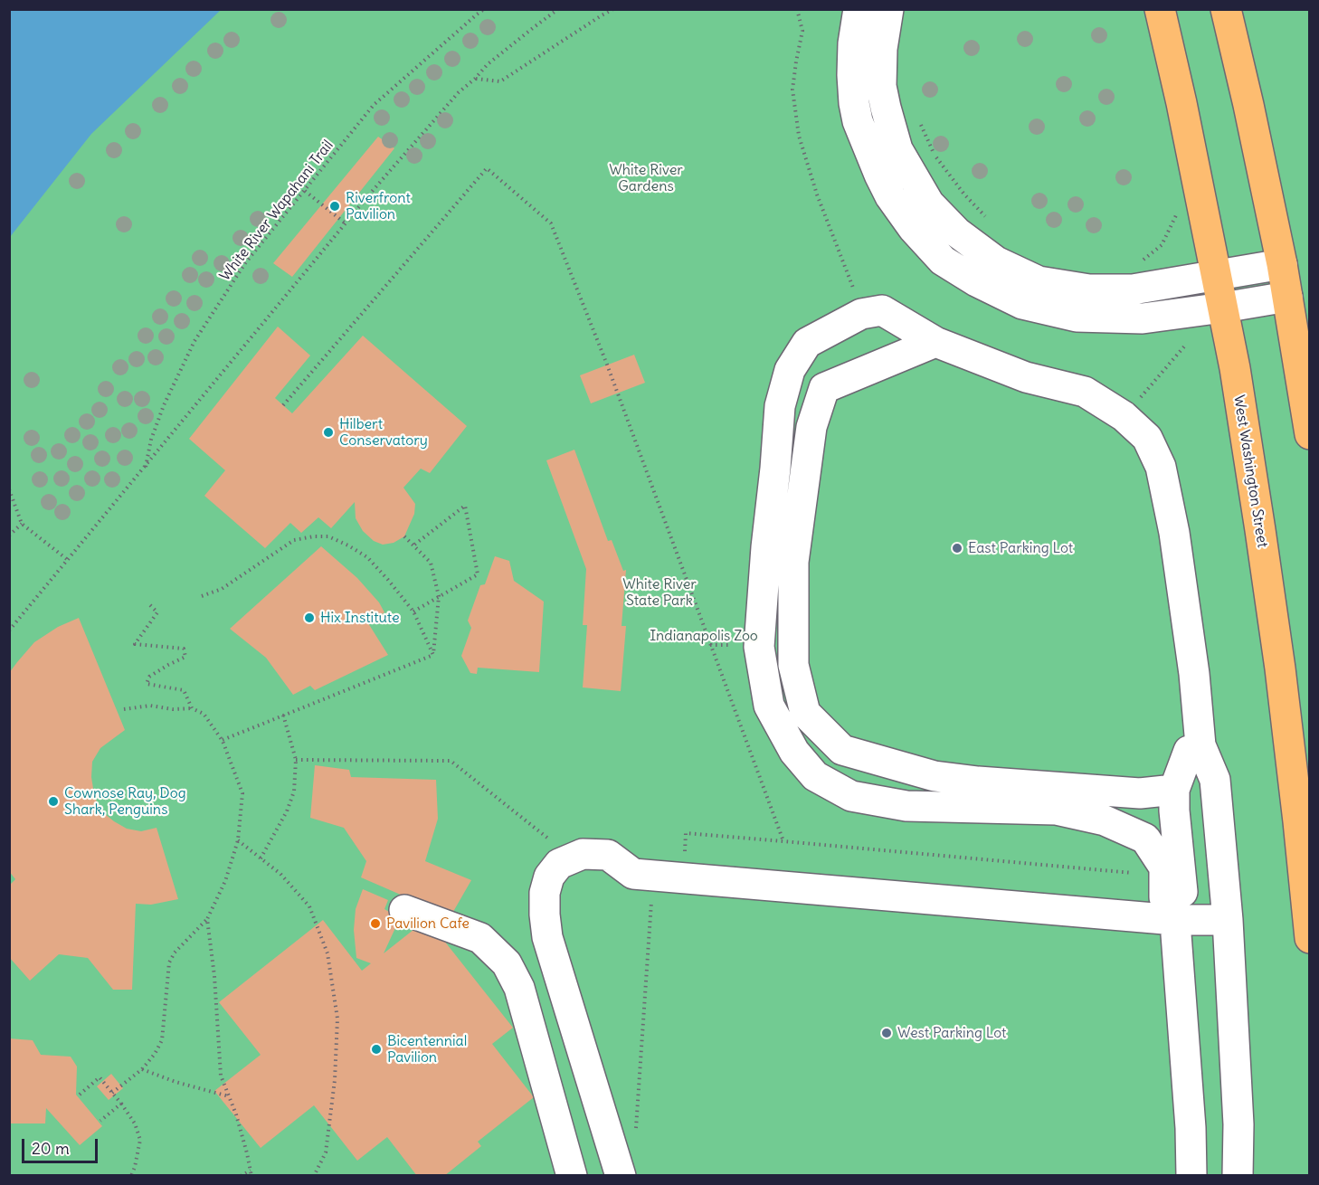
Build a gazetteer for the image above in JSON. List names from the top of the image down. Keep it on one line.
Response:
{"streets":{"main road":["West Washington Street"],"path":["White River Wapahani Trail"]},"parks":["White River Gardens","White River State Park","Indianapolis Zoo"],"places":["Riverfront Pavilion","Hilbert Conservatory","East Parking Lot","Hix Institute","Cownose Ray, Dog Shark, Penguins","Pavilion Cafe","West Parking Lot","Bicentennial Pavilion"],"scale_bar":"20 m"}
